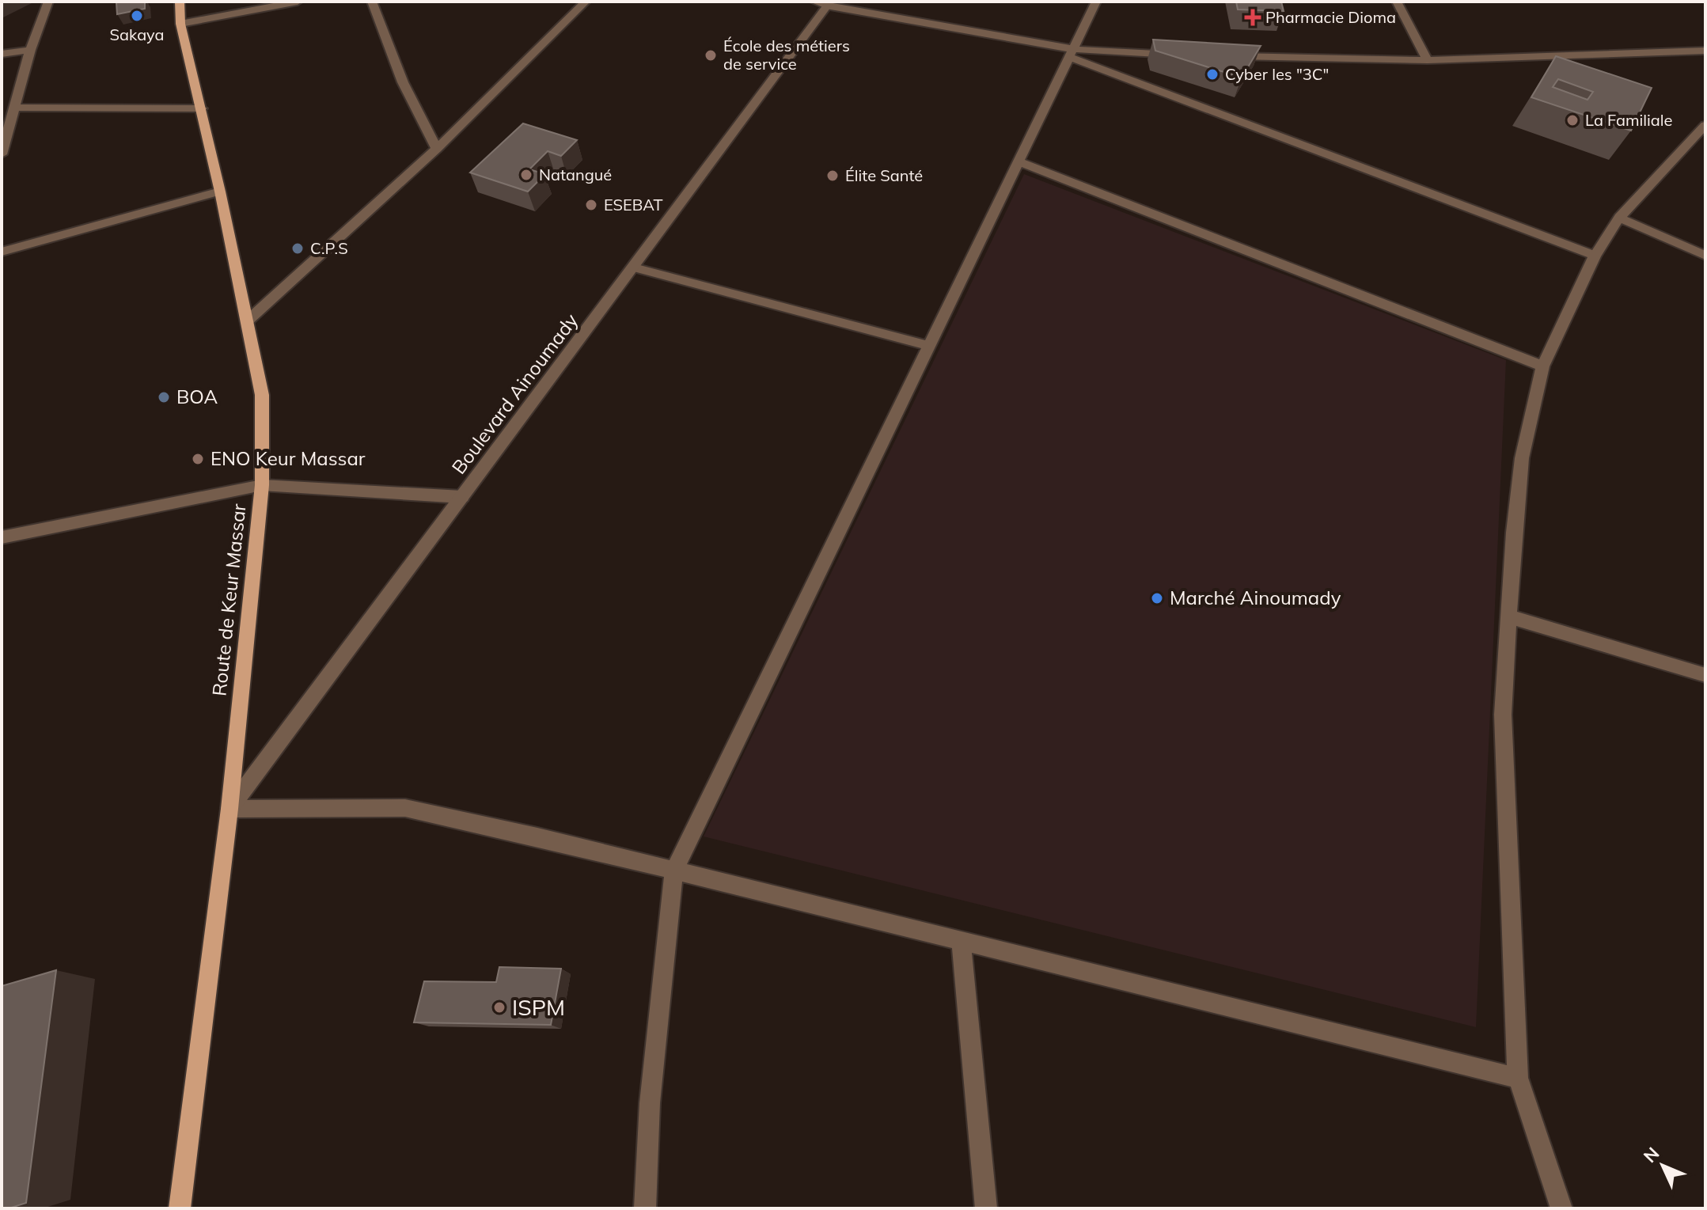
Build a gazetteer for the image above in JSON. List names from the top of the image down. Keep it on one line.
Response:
{"streets":{"main road":["Route de Keur Massar"],"street":["Boulevard Ainoumady"]},"crossings":[["Boulevard Ainoumady","Route de Keur Massar"]],"places":{"other":["Sakaya","École des métiers de service","Cyber les \"3C\"","La Familiale","Natangué","Élite Santé","ESEBAT","C.P.S","BOA","ENO Keur Massar","Marché Ainoumady","ISPM"],"health":["Pharmacie Dioma"]},"north":"top left"}
